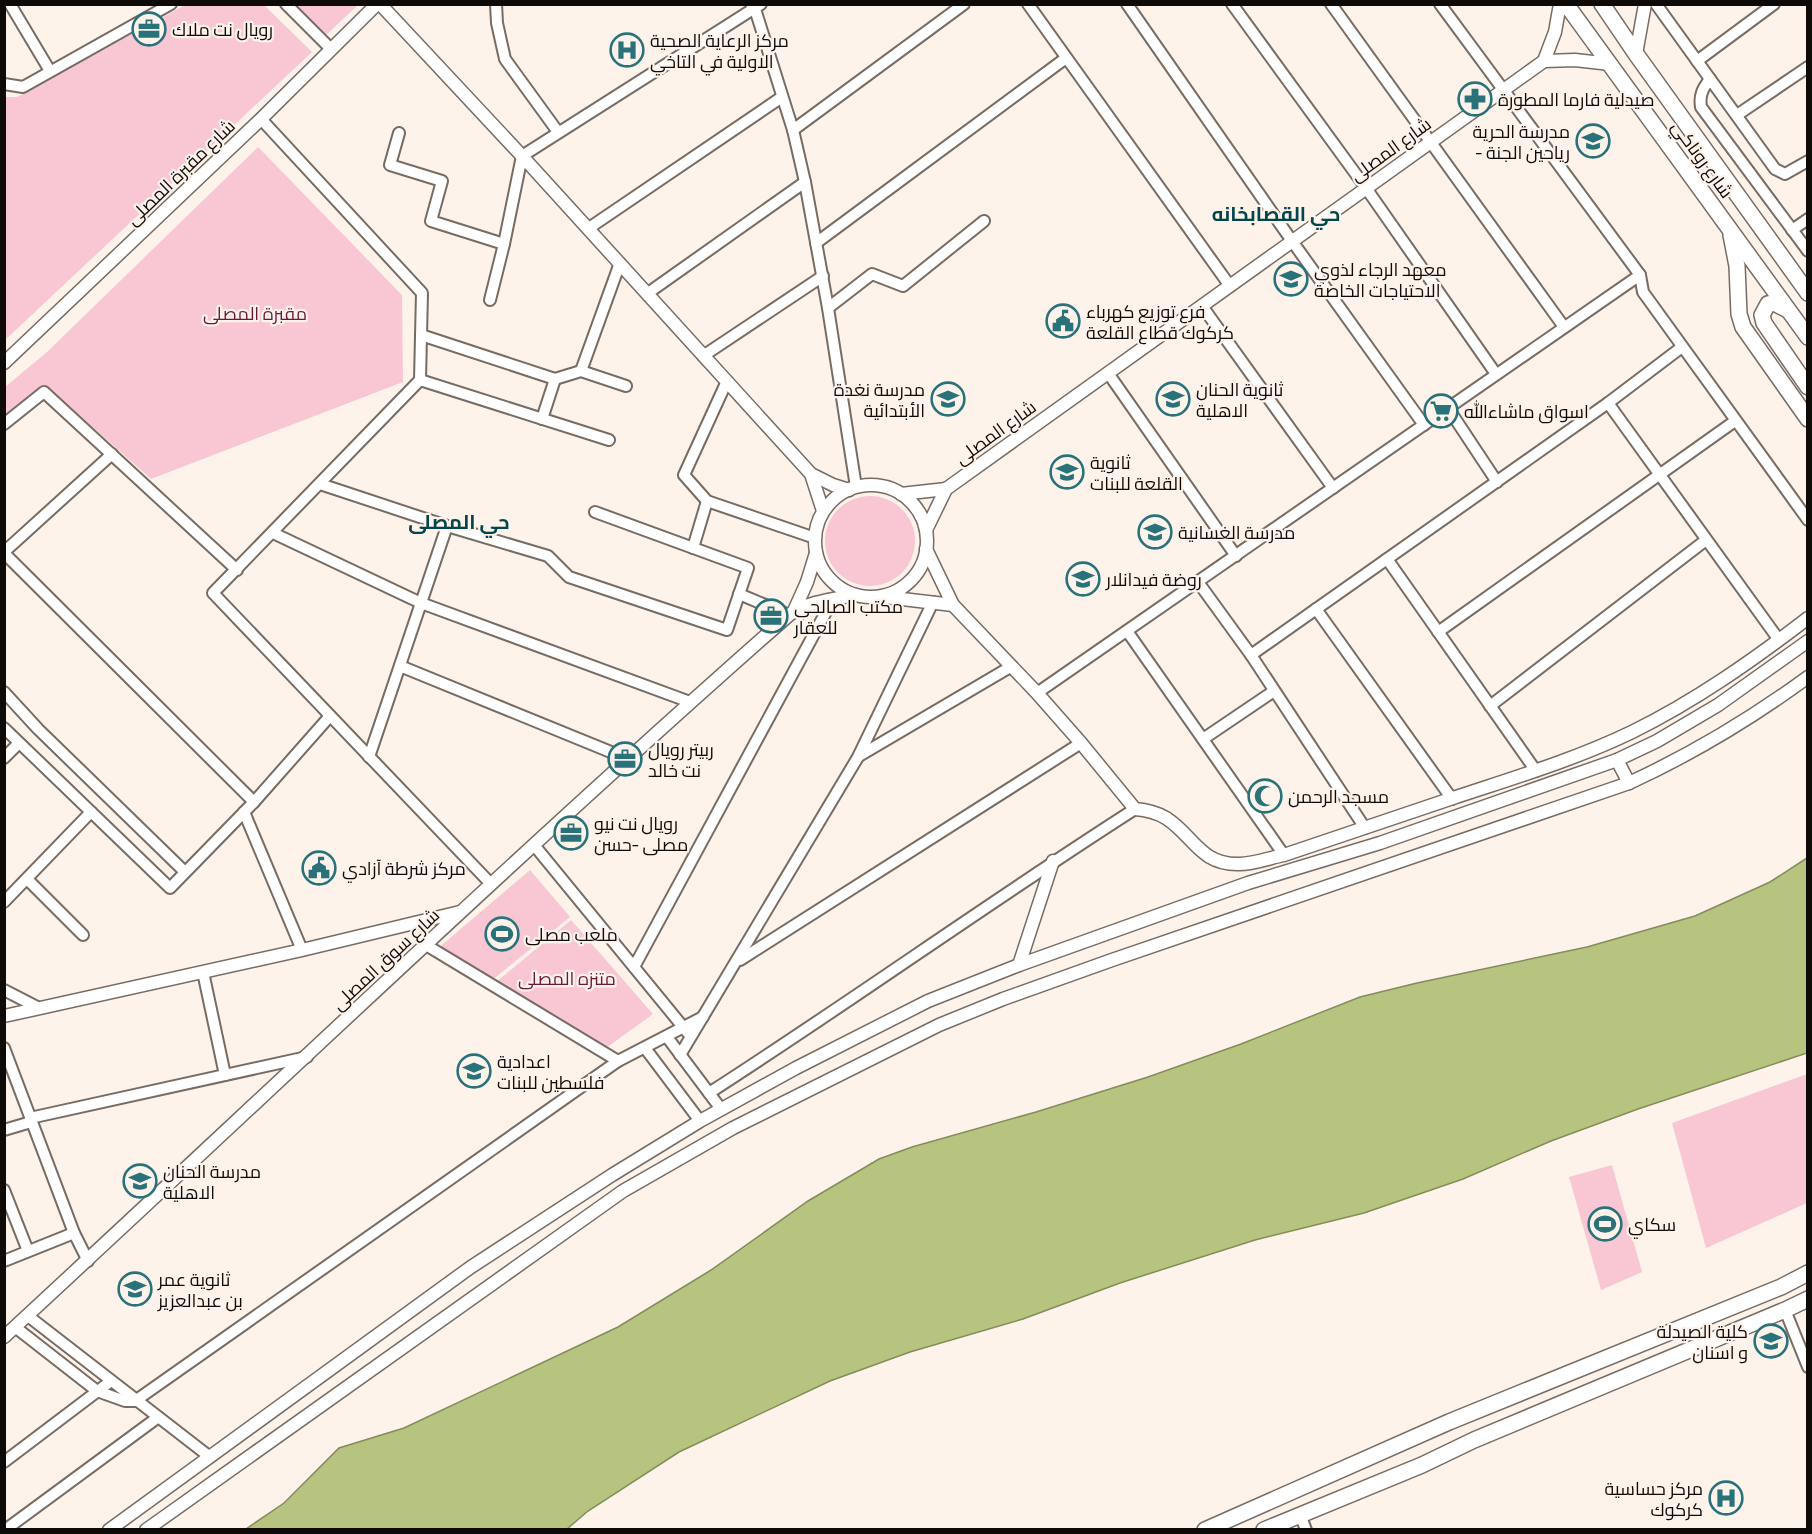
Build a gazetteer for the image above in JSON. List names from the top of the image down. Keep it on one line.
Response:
{"streets":{"main road":["شارع روناكي"],"street":["شارع المصلى","شارع مقبرة المصلى","شارع سوق المصلى"]},"crossings":[["شارع المصلى","شارع سوق المصلى"]],"districts":["حي القصابخانه","حي المصلى"],"parks":["مقبرة المصلى","متنزه المصلى"],"places":{"office":["رويال نت ملاك","مكتب الصالحي للعقار","ربيتر رويال نت خالد","رويال نت نيو مصلى -حسن"],"hospital":["مركز الرعاية الصحية الاولية في التاخي","مركز حساسية كركوك"],"pharmacy":["صيدلية فارما المطورة"],"school or university":["مدرسة الحرية - رياحين الجنة","معهد الرجاء لذوي الاحتياجات الخاصة","مدرسة نغدة الأبتدائية","ثانوية الحنان الاهلية","ثانوية القلعة للبنات","مدرسة الغسانية","روضة فيدانلار","اعدادية فلسطين للبنات","مدرسة الحنان الاهلية","ثانوية عمر بن عبدالعزيز","كلية الصيدلة و اسنان"],"public building":["فرع توزيع كهرباء كركوك قطاع القلعة","مركز شرطة آزادي"],"supermarket":["اسواق ماشاءالله"],"mosque":["مسجد الرحمن"],"sports":["ملعب مصلى","سكاي"]}}
